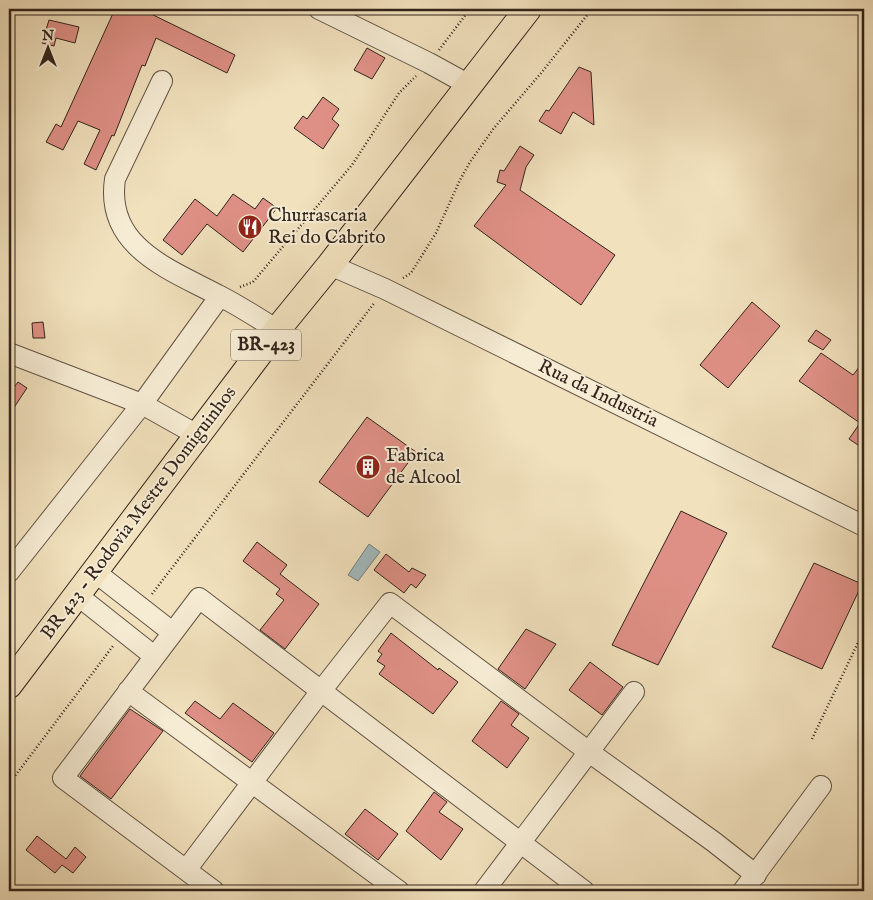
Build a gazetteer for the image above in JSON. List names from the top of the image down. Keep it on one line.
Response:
{"streets":{"main road":["BR-423","BR 423 - Rodovia Mestre Domiguinhos"],"street":["Rua da Industria"]},"crossings":[["Rua da Industria","BR 423 - Rodovia Mestre Domiguinhos"]],"places":{"restaurant":["Churrascaria Rei do Cabrito"],"building":["Fabrica de Alcool"]},"north":"top"}
